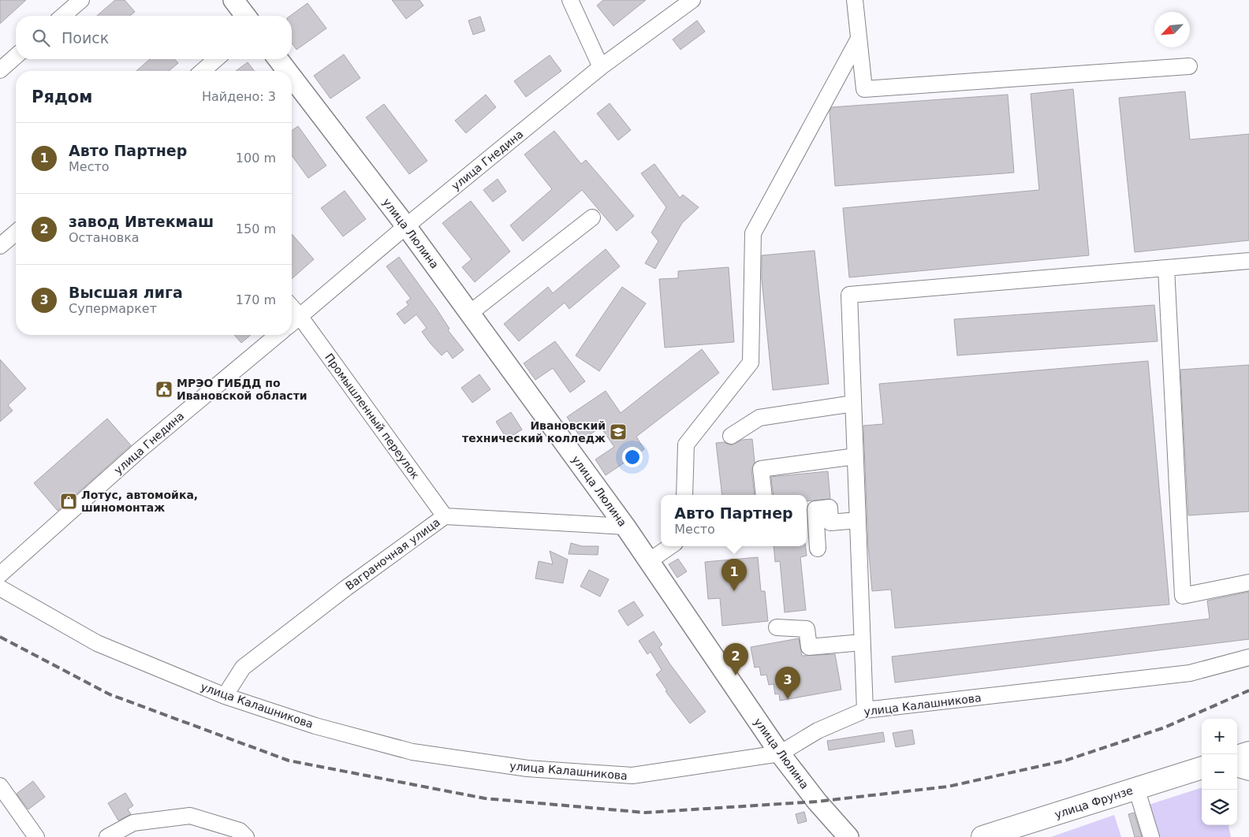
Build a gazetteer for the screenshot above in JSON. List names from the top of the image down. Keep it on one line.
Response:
{"streets":{"highway":["улица Фрунзе"],"main road":["улица Люлина"],"street":["улица Гнедина","Промышленный переулок","Ваграночная улица","улица Калашникова"]},"crossings":[["улица Гнедина","улица Люлина"],["улица Гнедина","Промышленный переулок"],["улица Люлина","Ваграночная улица"],["улица Люлина","улица Калашникова"],["Промышленный переулок","Ваграночная улица"],["Ваграночная улица","улица Калашникова"]],"places":{"public building":["МРЭО ГИБДД по Ивановской области"],"school or university":["Ивановский технический колледж"],"shop":["Лотус, автомойка, шиномонтаж"]},"north":"bottom left","page":{"search":"Поиск","heading":["Рядом","Найдено: 3"],"list":[{"mark":"1","name":"Авто Партнер","note":"Место","value":"100 m"},{"mark":"2","name":"завод Ивтекмаш","note":"Остановка","value":"150 m"},{"mark":"3","name":"Высшая лига","note":"Супермаркет","value":"170 m"}],"popup":["Авто Партнер","Место"],"pins":["1","2","3"],"map_buttons":["+","−"]}}
